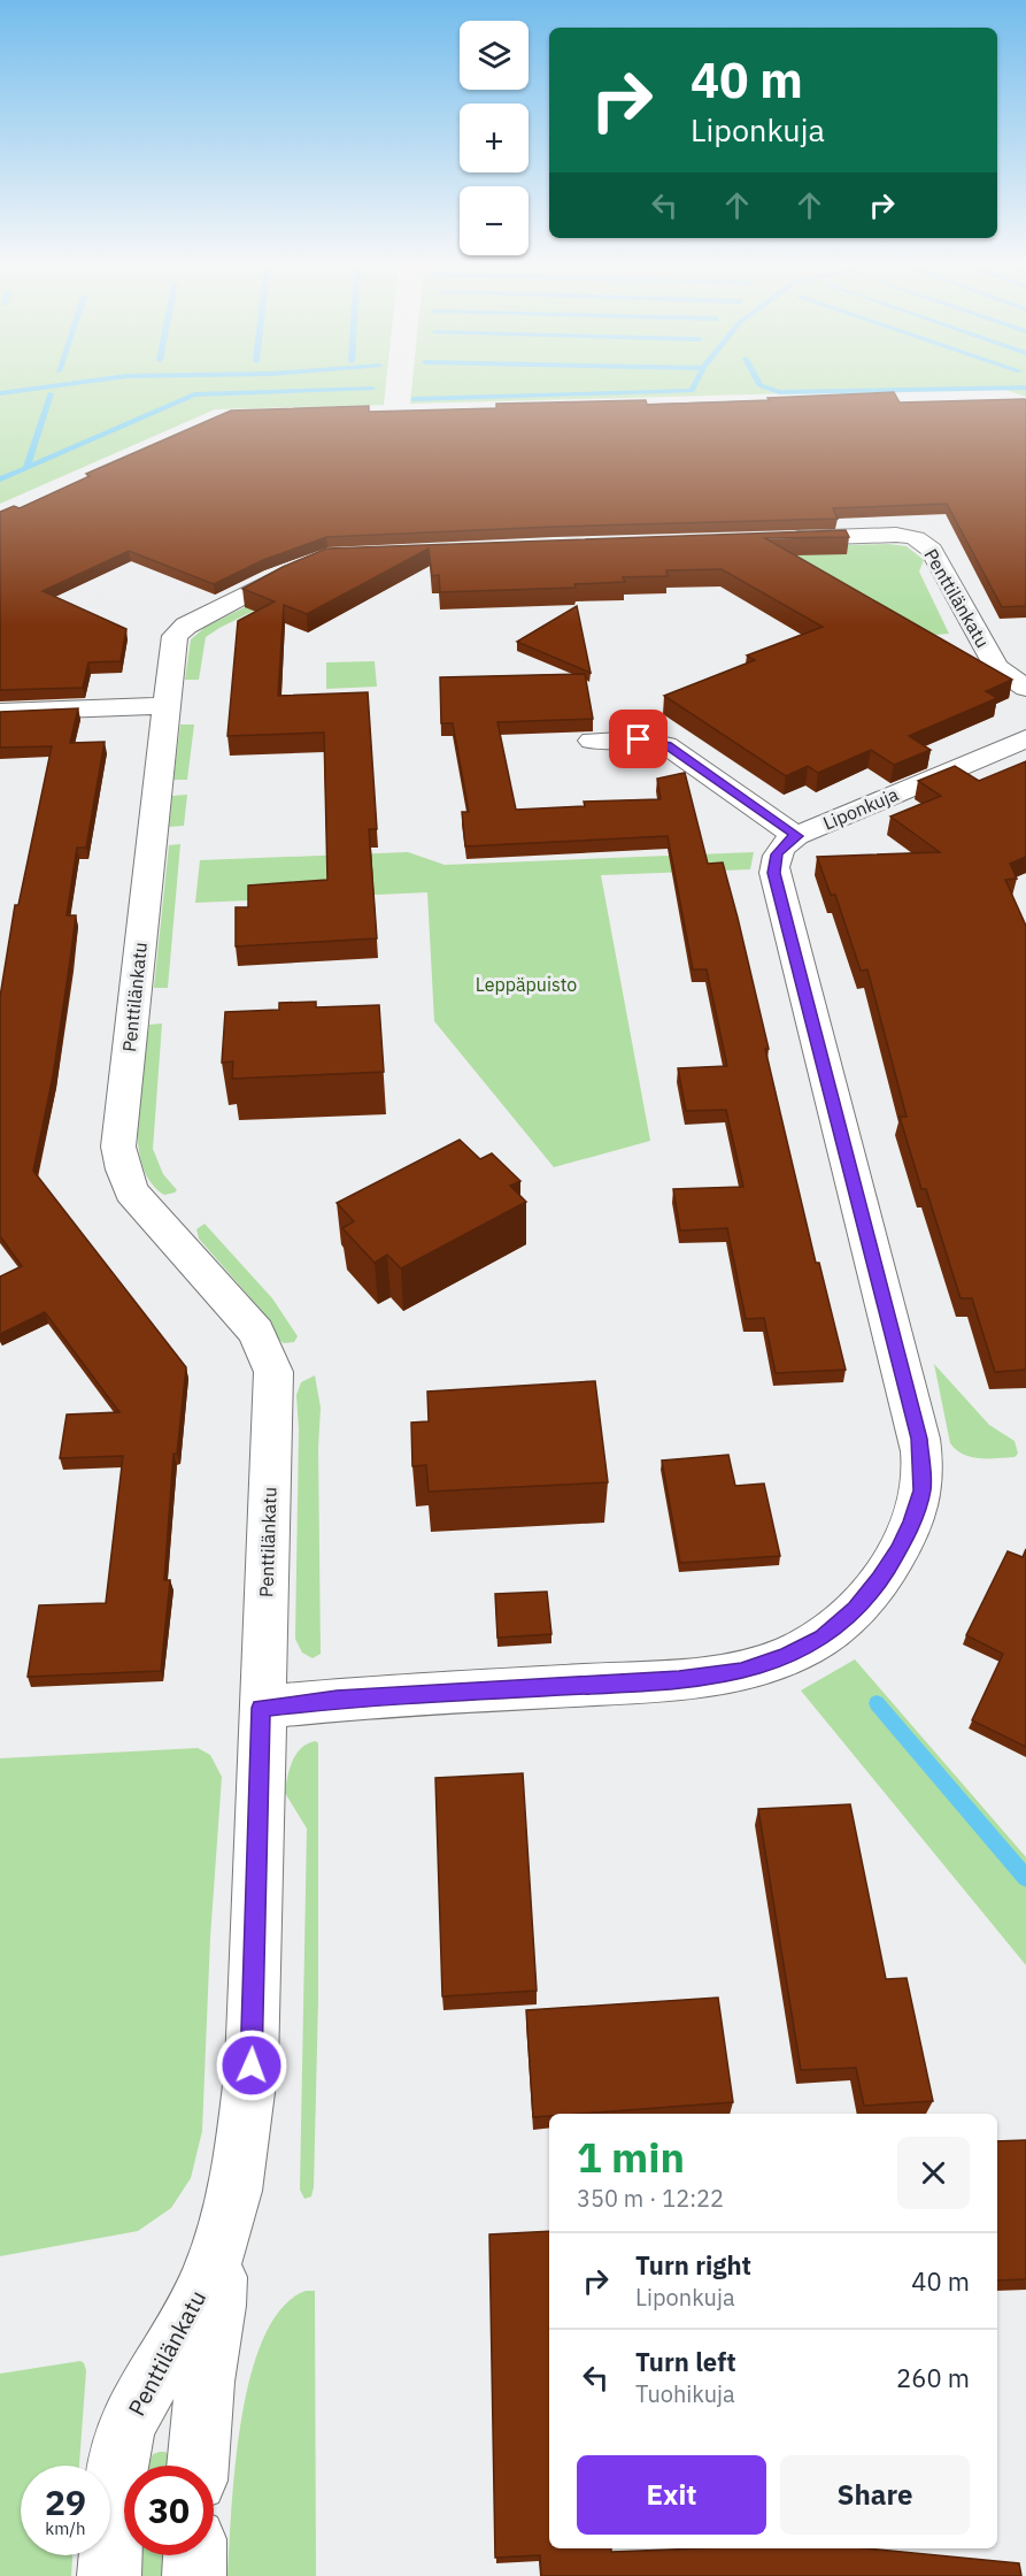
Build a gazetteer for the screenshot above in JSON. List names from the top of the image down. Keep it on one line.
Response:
{"streets":{"street":["Penttilänkatu","Liponkuja"]},"crossings":[["Penttilänkatu","Liponkuja"]],"parks":["Leppäpuisto"],"page":{"map_buttons":["+","−"],"turn":["40 m","Liponkuja"],"heading":["1 min","350 m · 12:22"],"list":[{"name":"Turn right","note":"Liponkuja","value":"40 m"},{"name":"Turn left","note":"Tuohikuja","value":"260 m"}],"buttons":["Exit","Share"],"speed":"29 km/h","limit":"30"}}
